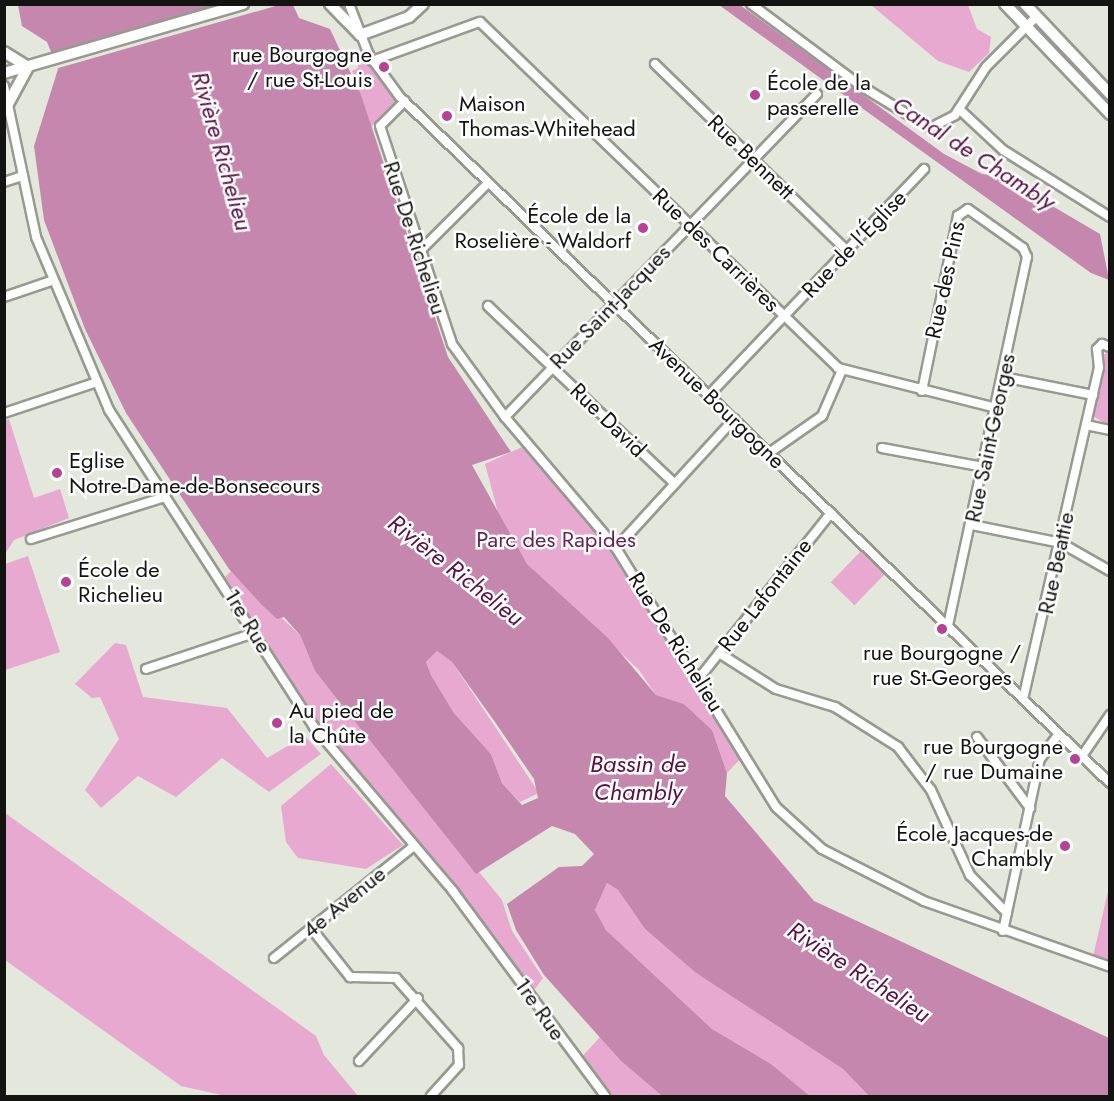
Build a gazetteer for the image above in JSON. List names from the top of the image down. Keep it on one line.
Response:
{"streets":{"street":["Rue Bennett","Rue De Richelieu","Rue de l'Église","Rue des Carrières","Rue des Pins","Rue Saint-Jacques","Avenue Bourgogne","Rue David","Rue Saint-Georges","Rue Beattie","Rue Lafontaine","1re Rue","4e Avenue"]},"crossings":[["Rue Bennett","Rue de l'Église"],["Rue Bennett","Rue Saint-Jacques"],["Rue De Richelieu","Rue Saint-Jacques"],["Rue De Richelieu","Avenue Bourgogne"],["Rue De Richelieu","Rue Lafontaine"],["Rue de l'Église","Rue des Carrières"],["Rue de l'Église","Avenue Bourgogne"],["Rue des Carrières","Rue des Pins"],["Rue des Carrières","Rue Saint-Jacques"],["Rue des Carrières","Avenue Bourgogne"],["Rue des Carrières","Rue Saint-Georges"],["Rue des Pins","Rue Saint-Georges"],["Rue Saint-Jacques","Avenue Bourgogne"],["Rue Saint-Jacques","Rue David"],["Avenue Bourgogne","Rue Saint-Georges"],["Avenue Bourgogne","Rue Beattie"],["Avenue Bourgogne","Rue Lafontaine"],["1re Rue","4e Avenue"]],"water":["Rivière Richelieu","Canal de Chambly","Bassin de Chambly"],"parks":["Parc des Rapides"],"places":["rue Bourgogne / rue St-Louis","École de la passerelle","Maison Thomas-Whitehead","École de la Roselière - Waldorf","Eglise Notre-Dame-de-Bonsecours","École de Richelieu","rue Bourgogne / rue St-Georges","Au pied de la Chûte","rue Bourgogne / rue Dumaine","École Jacques-de Chambly"]}
